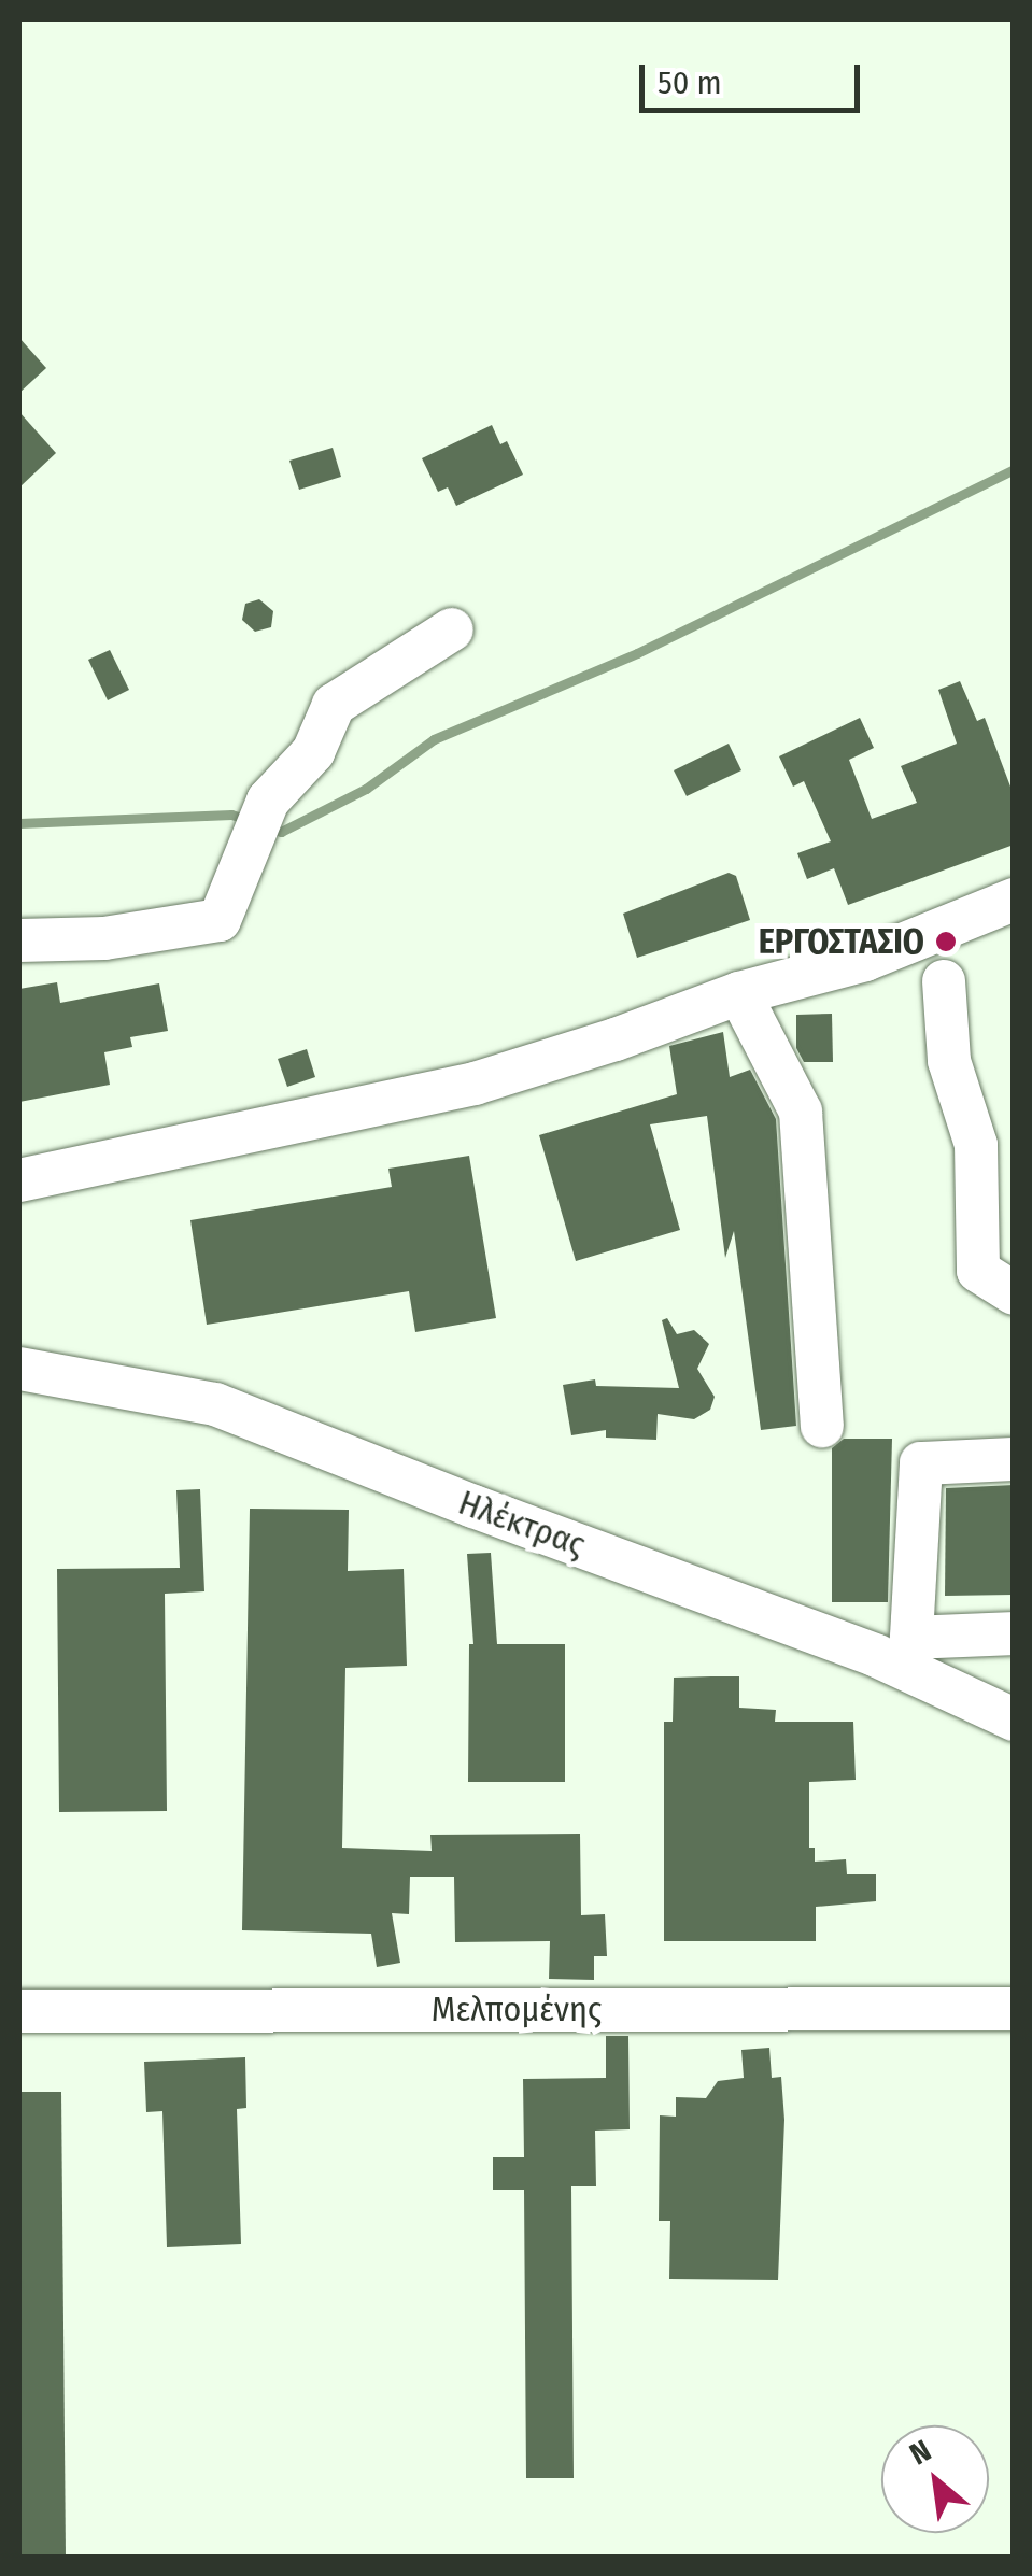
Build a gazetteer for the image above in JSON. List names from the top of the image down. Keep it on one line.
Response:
{"streets":{"street":["Ηλέκτρας","Μελπομένης"]},"places":["ΕΡΓΟΣΤΑΣΙΟ"],"scale_bar":"50 m","north":"top left"}
